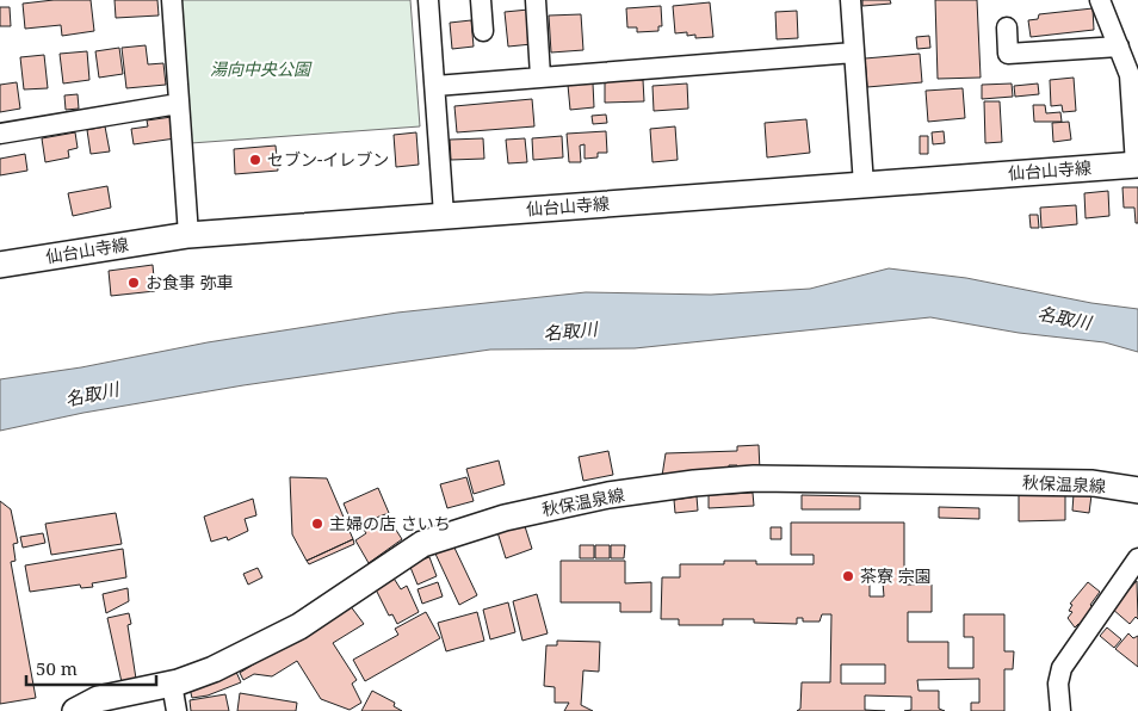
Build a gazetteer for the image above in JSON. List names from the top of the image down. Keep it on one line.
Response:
{"streets":{"main road":["仙台山寺線","秋保温泉線"]},"water":["名取川"],"parks":["湯向中央公園"],"places":["セブン-イレブン","お食事 弥車","主婦の店 さいち","茶寮 宗園"],"scale_bar":"50 m"}
